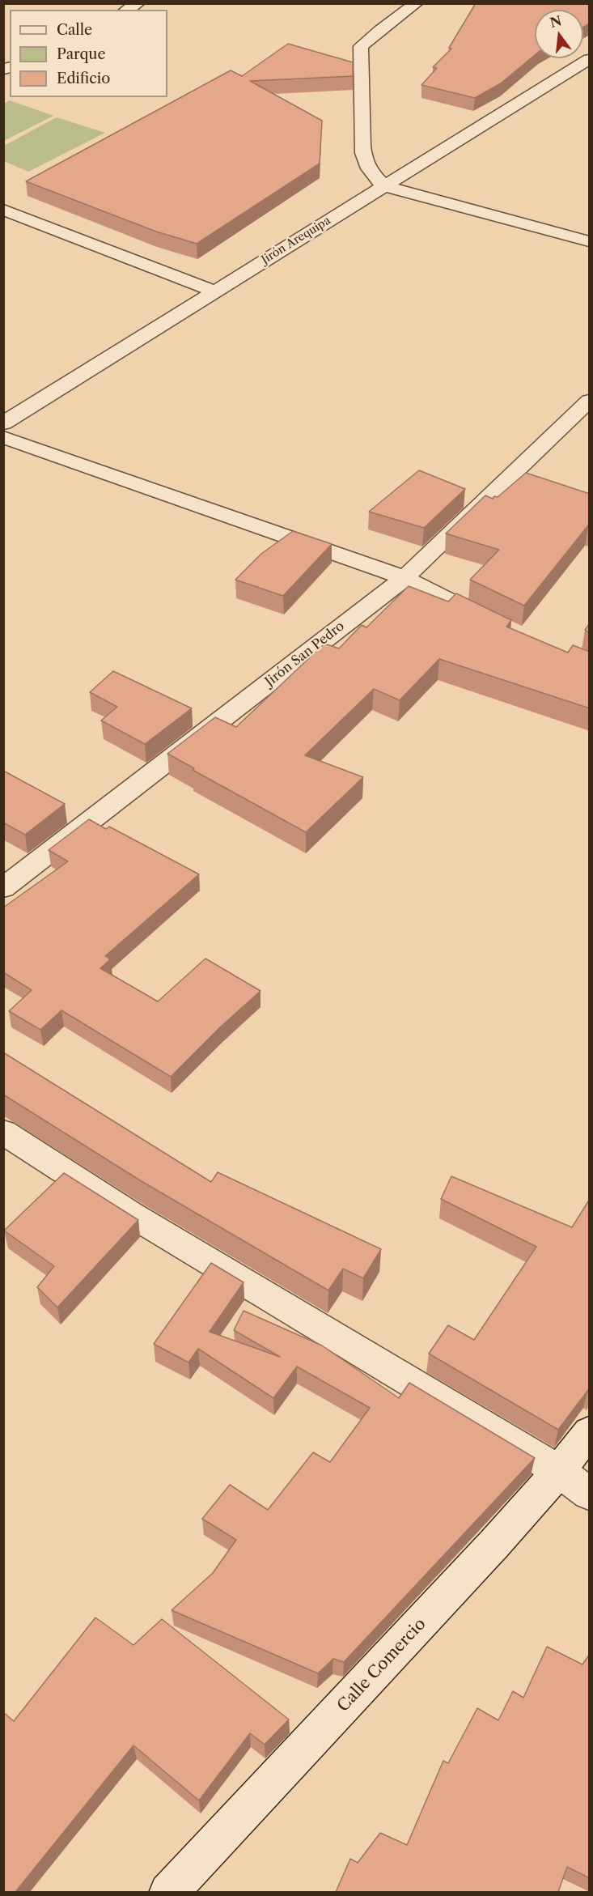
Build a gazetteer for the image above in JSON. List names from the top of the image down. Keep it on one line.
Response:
{"streets":{"street":["Jirón Arequipa","Jirón San Pedro","Calle Comercio"]},"legend":["Calle","Parque","Edificio"],"north":"top"}
